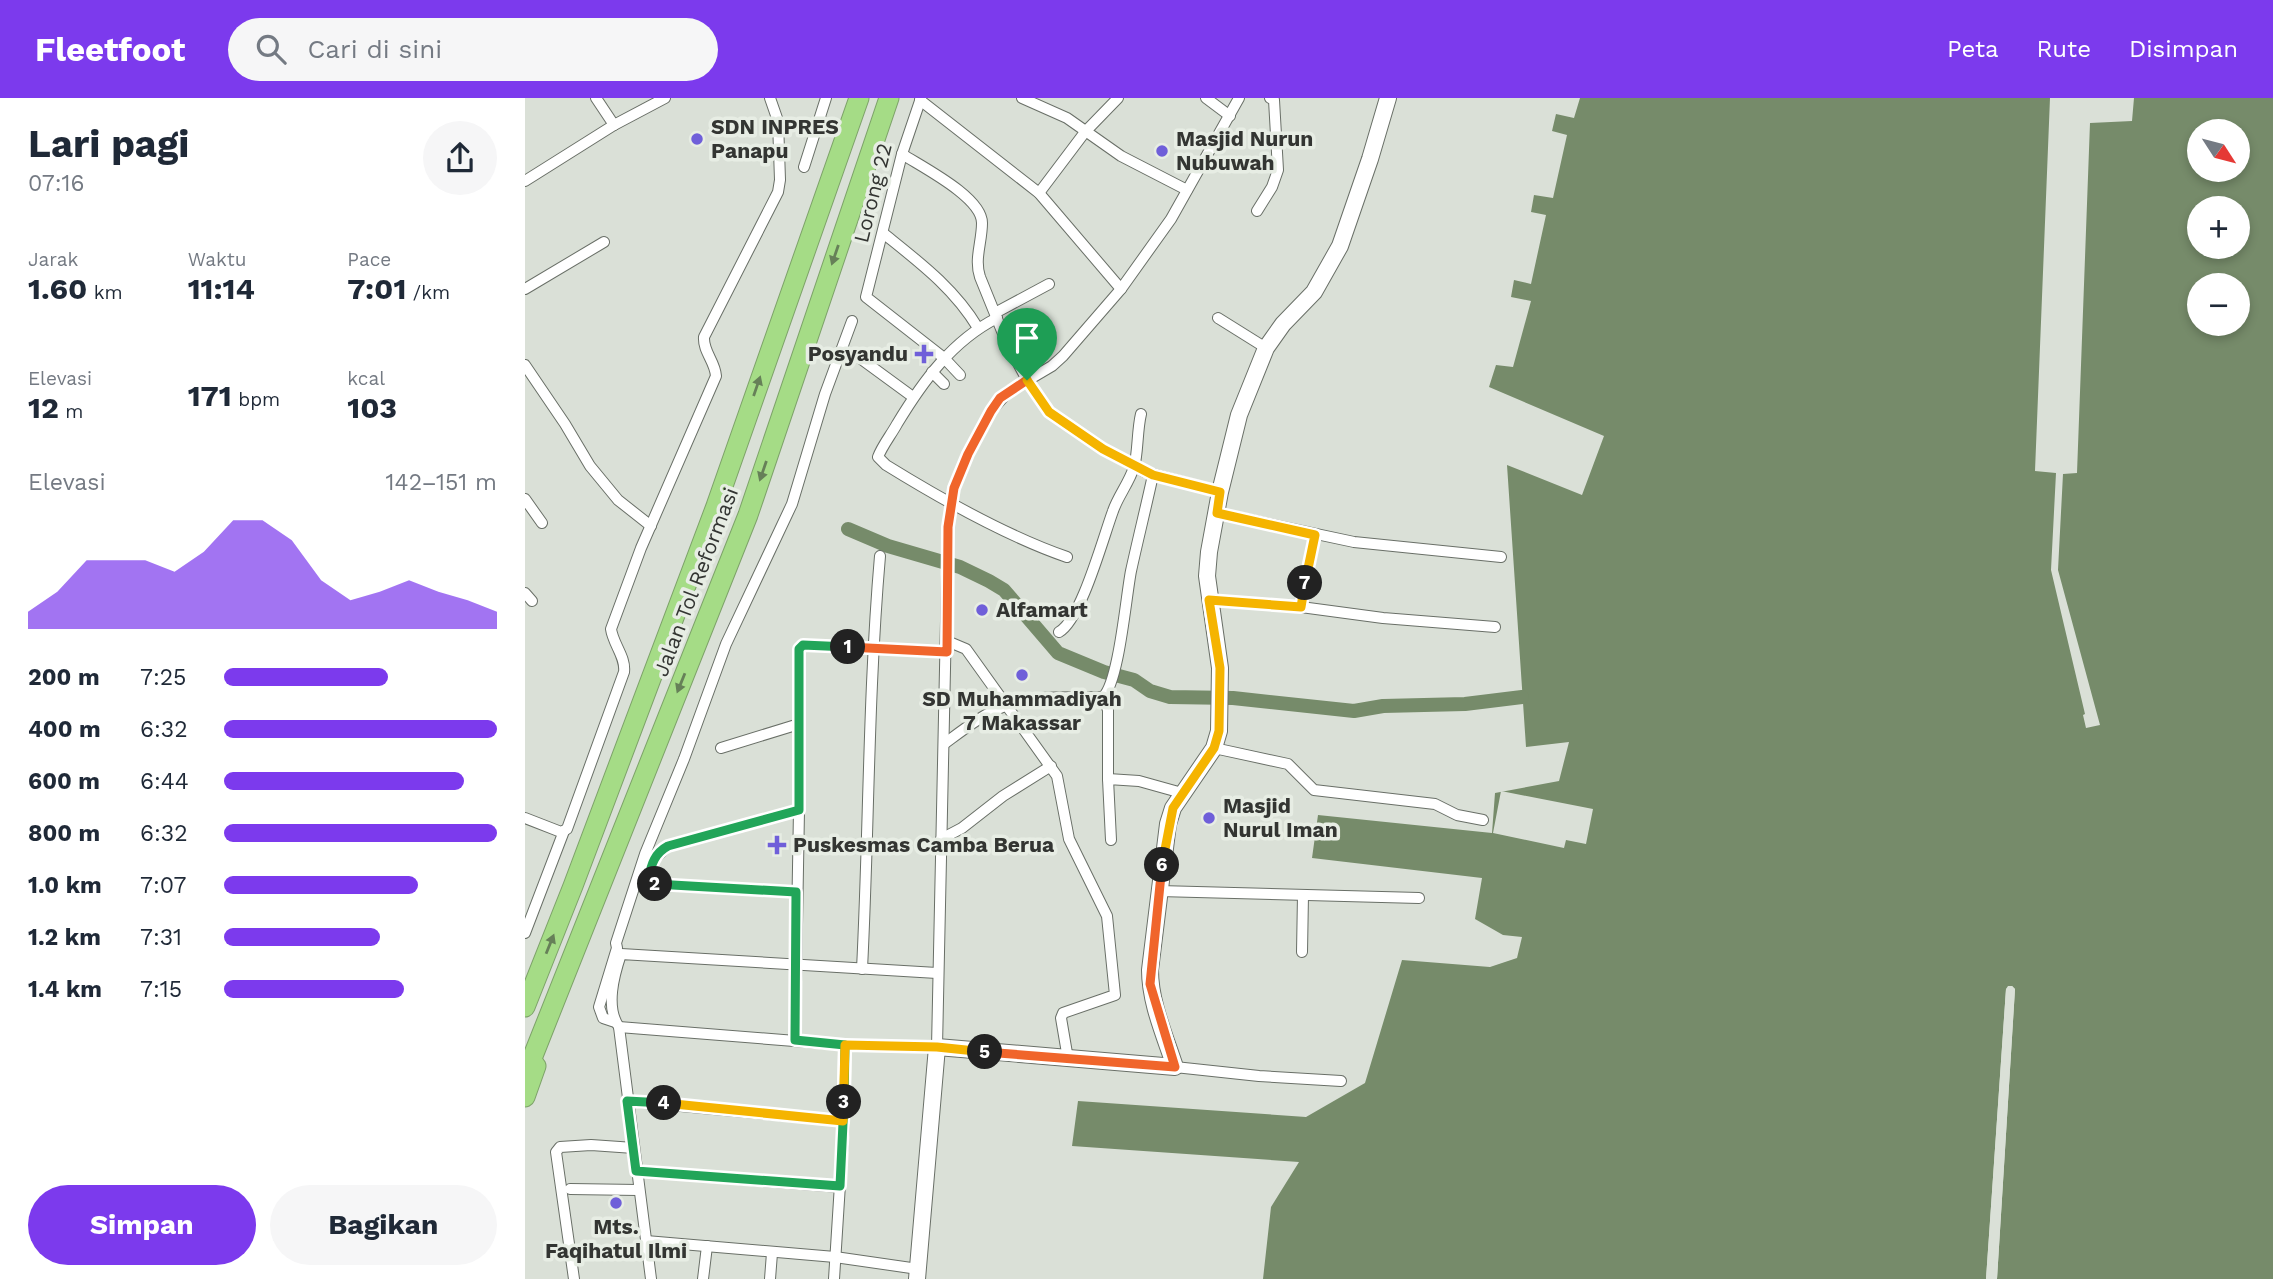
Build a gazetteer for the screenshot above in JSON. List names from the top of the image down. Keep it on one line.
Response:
{"streets":{"highway":["Jalan Tol Reformasi"],"street":["Lorong 22"]},"places":{"other":["SDN INPRES Panapu","Masjid Nurun Nubuwah","Alfamart","SD Muhammadiyah 7 Makassar","Masjid Nurul Iman","Mts. Faqihatul Ilmi"],"health":["Posyandu","Puskesmas Camba Berua"]},"north":"bottom right","page":{"header":"Fleetfoot","search":"Cari di sini","nav":["Peta","Rute","Disimpan"],"heading":["Lari pagi","07:16"],"map_buttons":["+","−"],"stats":[["Jarak","1.60 km"],["Waktu","11:14"],["Pace","7:01 /km"],["Elevasi","12 m"],["171 bpm"],["kcal","103"]],"chart":["Elevasi","142–151 m"],"pins":["7","1","6","2","5","3","4"],"list":[{"name":"200 m","note":"7:25"},{"name":"400 m","note":"6:32"},{"name":"600 m","note":"6:44"},{"name":"800 m","note":"6:32"},{"name":"1.0 km","note":"7:07"},{"name":"1.2 km","note":"7:31"},{"name":"1.4 km","note":"7:15"}],"buttons":["Simpan","Bagikan"]}}
